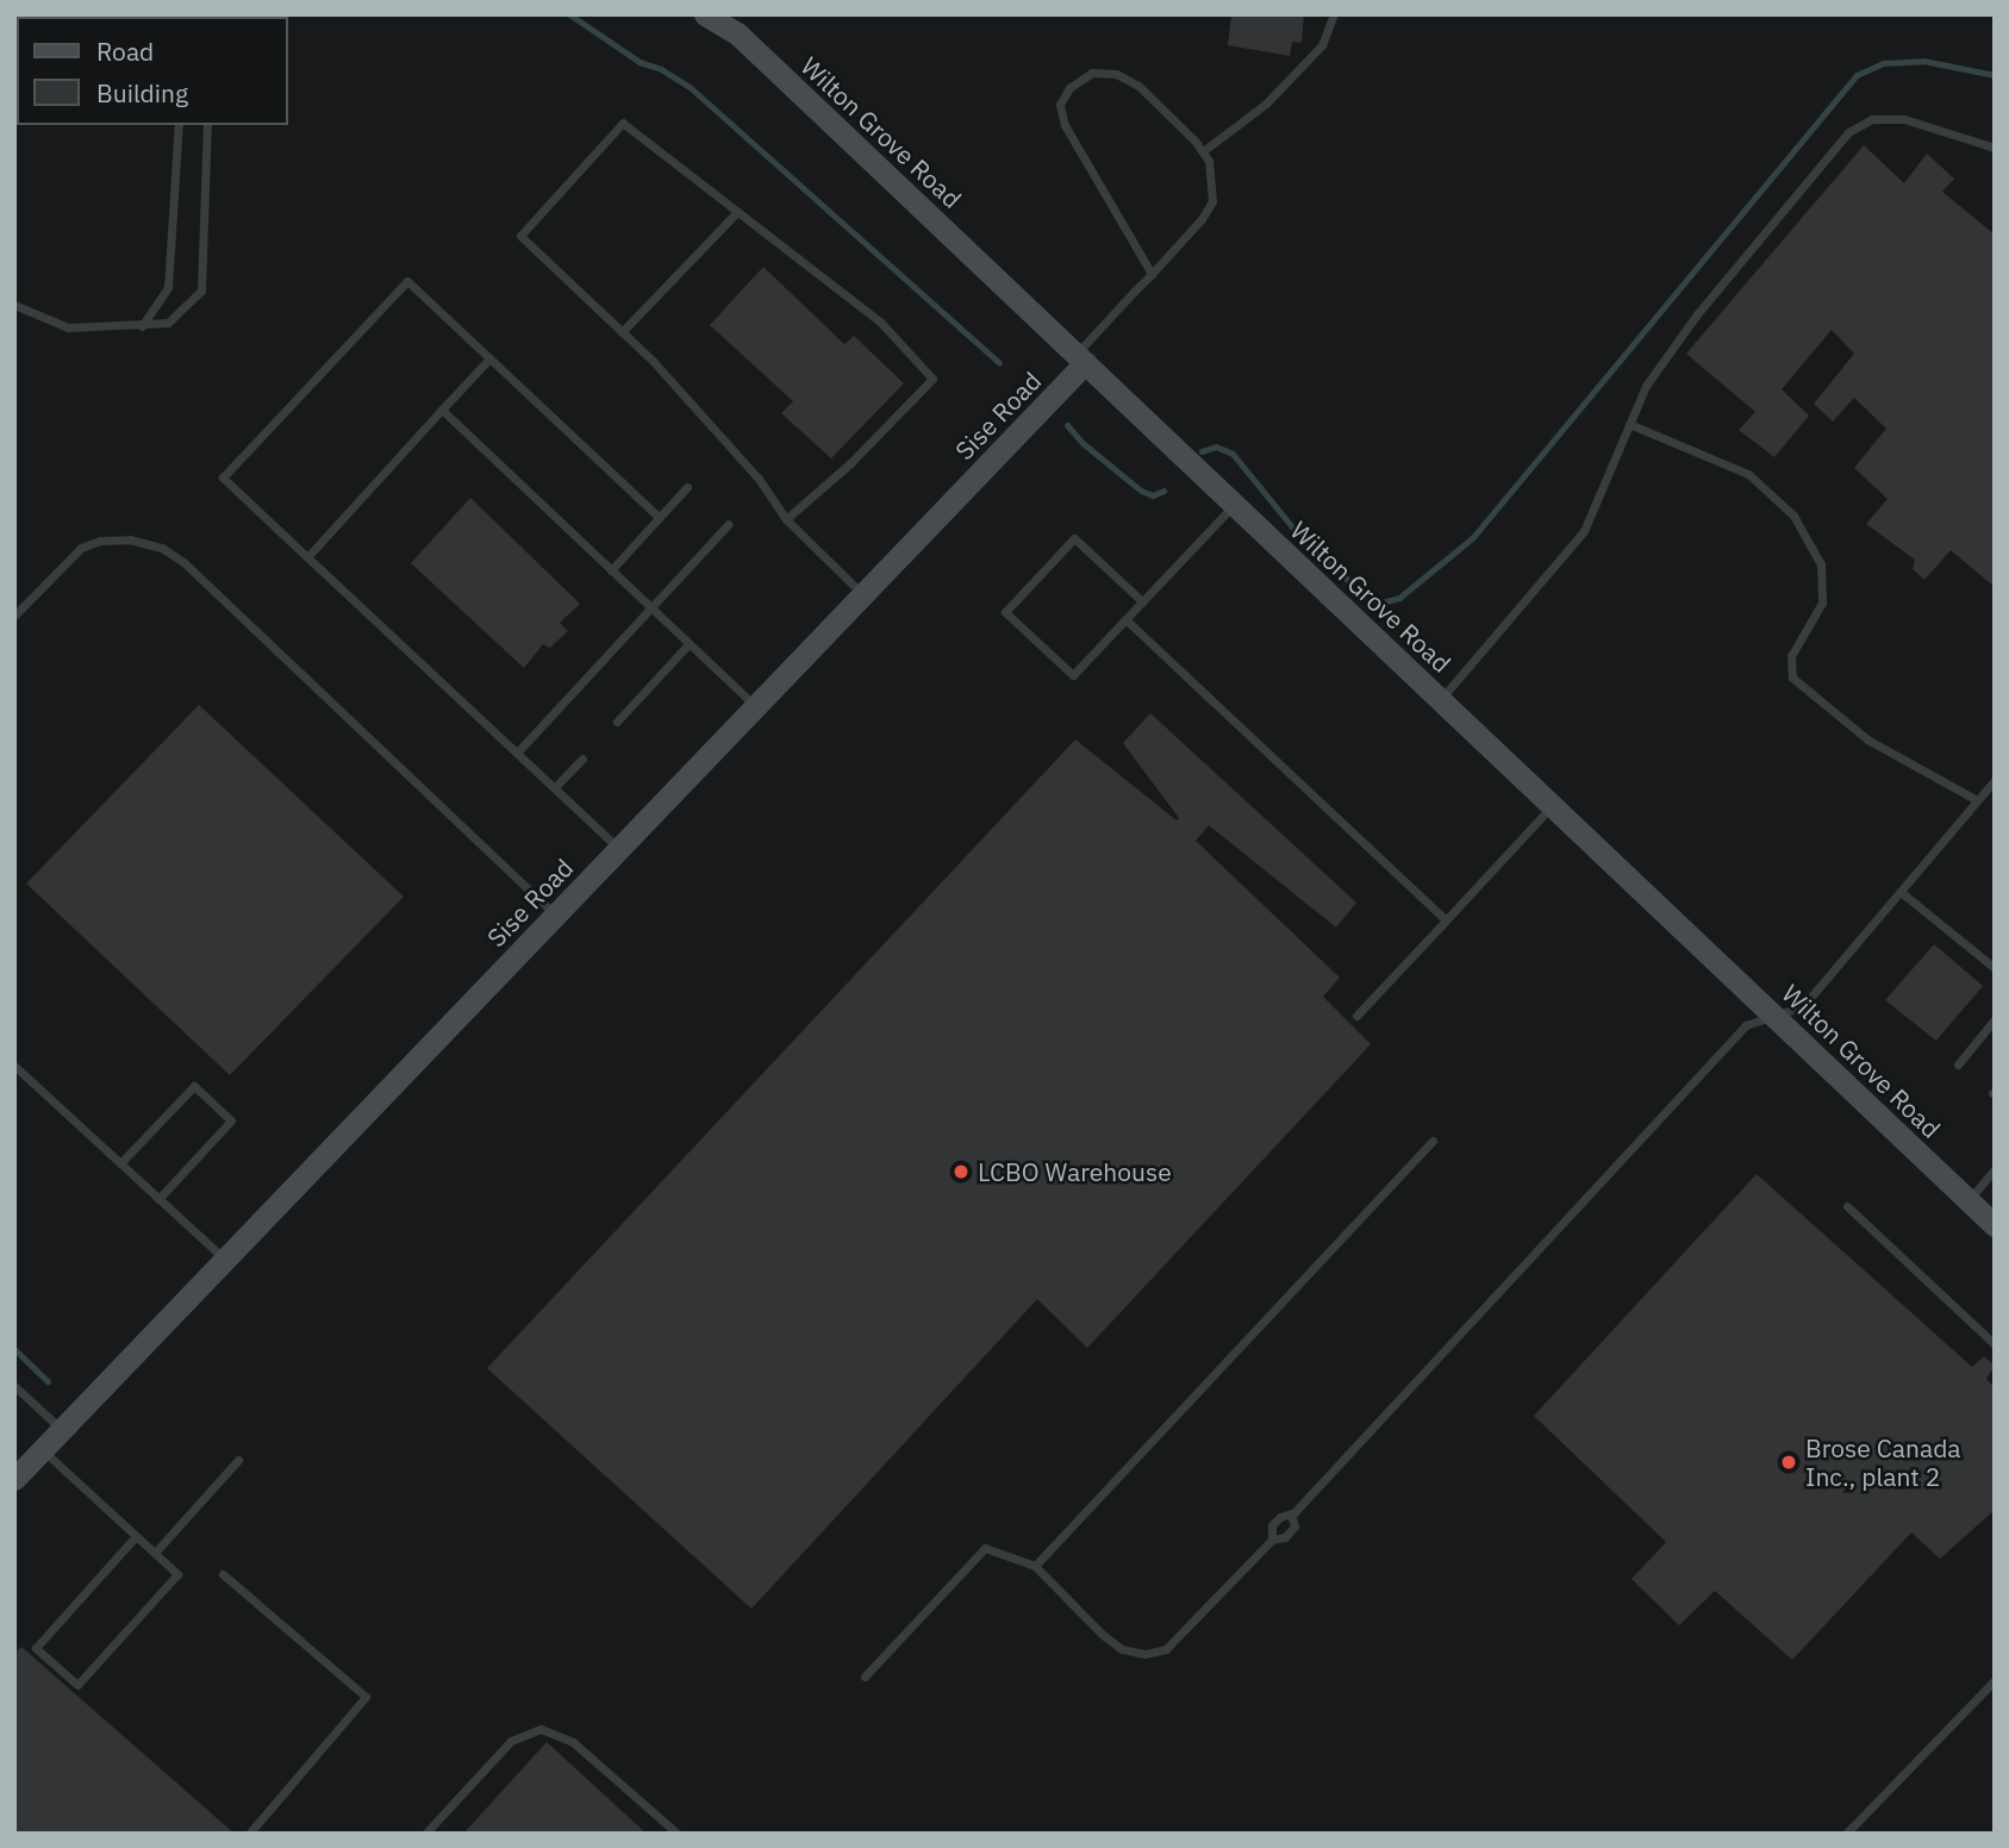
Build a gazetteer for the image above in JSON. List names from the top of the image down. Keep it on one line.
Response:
{"streets":{"main road":["Wilton Grove Road","Sise Road"]},"crossings":[["Wilton Grove Road","Sise Road"]],"places":["LCBO Warehouse","Brose Canada Inc., plant 2"],"legend":["Road","Building"]}
